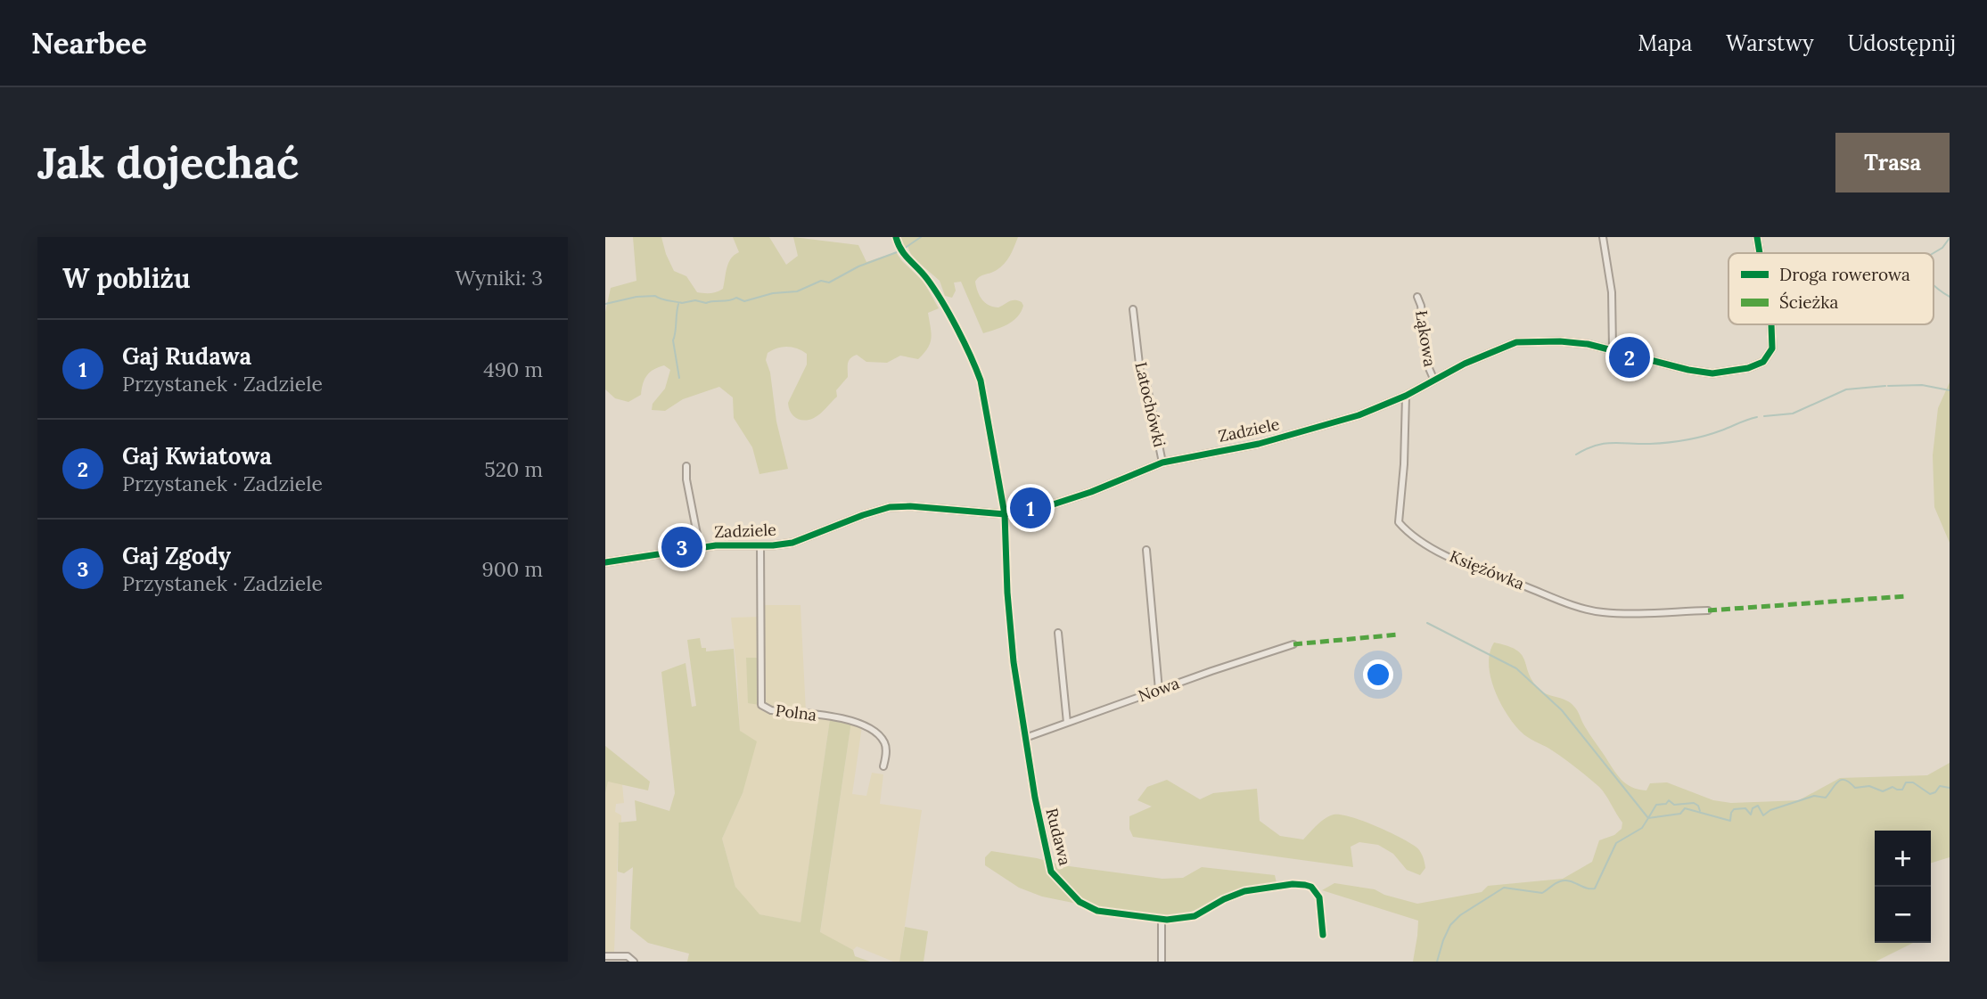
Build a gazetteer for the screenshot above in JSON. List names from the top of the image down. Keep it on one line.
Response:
{"streets":{"street":["Łąkowa","Latochówki","Zadziele","Księżówka","Nowa","Polna","Rudawa"]},"crossings":[["Łąkowa","Zadziele"],["Latochówki","Zadziele"],["Zadziele","Księżówka"],["Zadziele","Polna"],["Zadziele","Rudawa"],["Nowa","Rudawa"]],"legend":["Droga rowerowa","Ścieżka"],"page":{"header":"Nearbee","nav":["Mapa","Warstwy","Udostępnij"],"buttons":"Trasa","title":"Jak dojechać","heading":["W pobliżu","Wyniki: 3"],"list":[{"mark":"1","name":"Gaj Rudawa","note":"Przystanek · Zadziele","value":"490 m"},{"mark":"2","name":"Gaj Kwiatowa","note":"Przystanek · Zadziele","value":"520 m"},{"mark":"3","name":"Gaj Zgody","note":"Przystanek · Zadziele","value":"900 m"}],"pins":["2","1","3"],"map_buttons":["+","−"]}}
